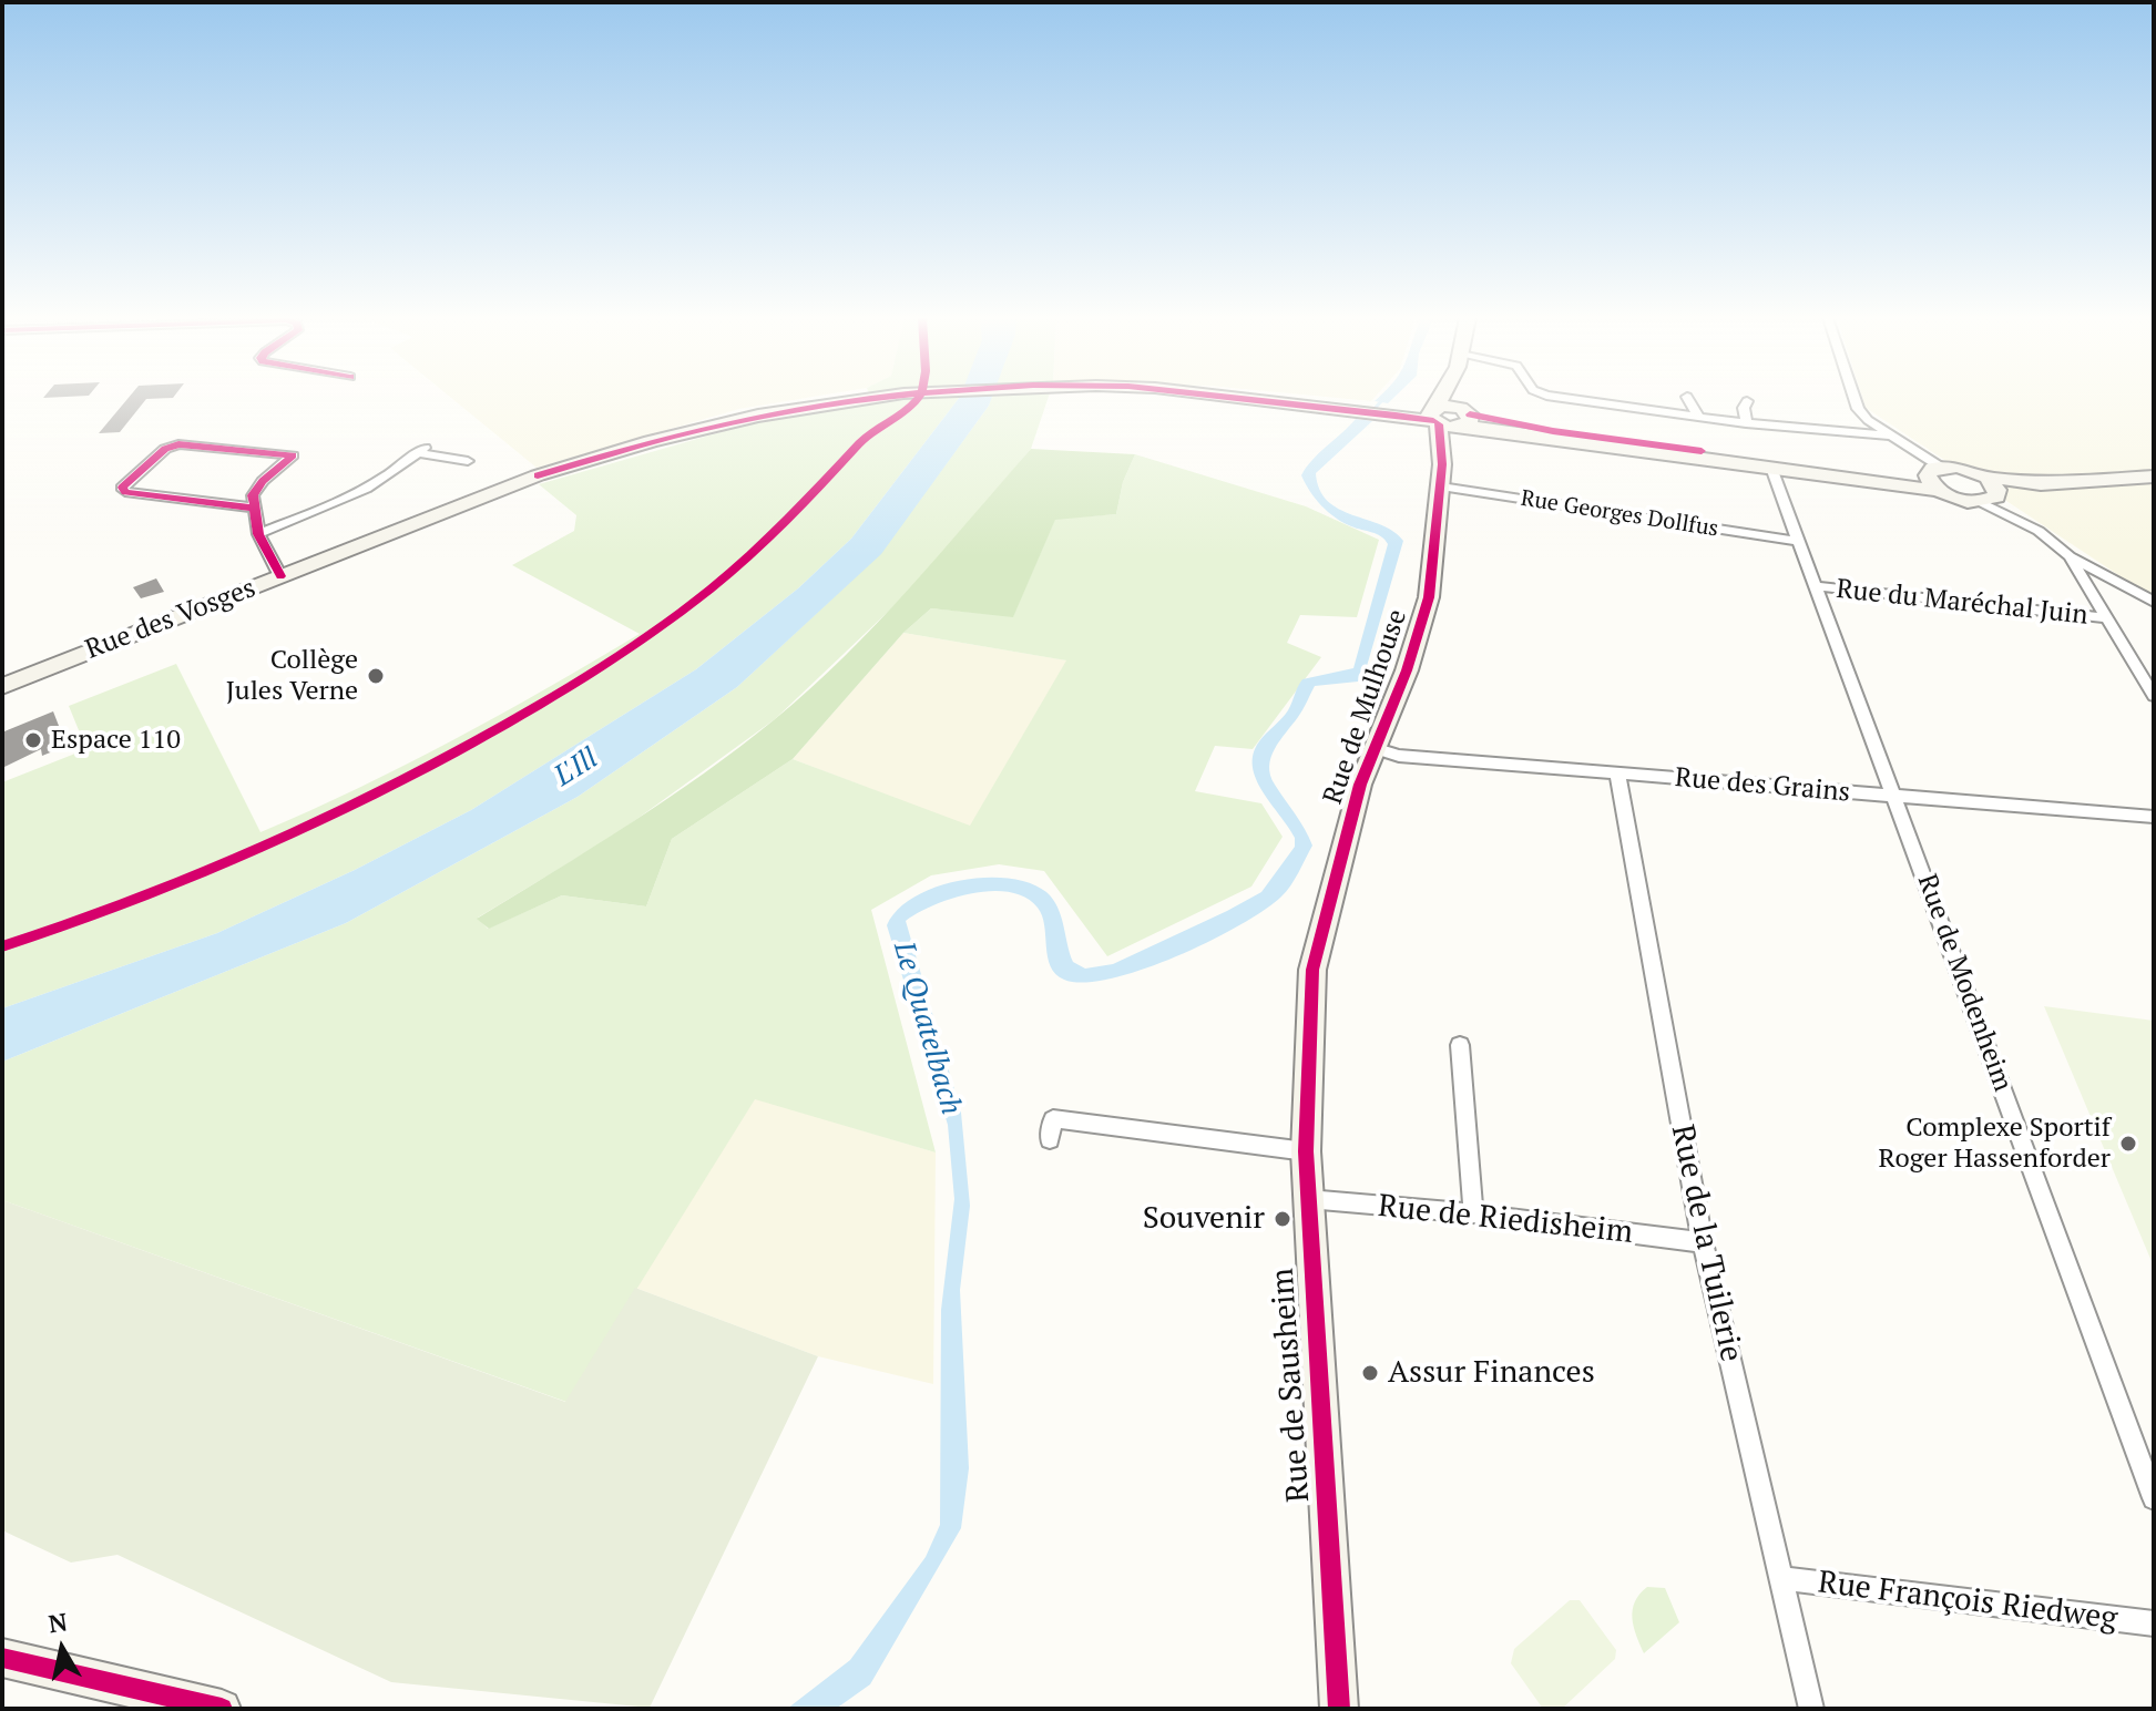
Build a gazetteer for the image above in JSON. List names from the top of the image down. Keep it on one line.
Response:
{"streets":{"main road":["Rue des Vosges","Rue de Mulhouse","Rue de Sausheim"],"street":["Rue Georges Dollfus","Rue du Maréchal Juin","Rue des Grains","Rue de Modenheim","Rue de Riedisheim","Rue de la Tuilerie","Rue François Riedweg"]},"crossings":[["Rue Georges Dollfus","Rue de Mulhouse"],["Rue Georges Dollfus","Rue de Modenheim"],["Rue du Maréchal Juin","Rue de Modenheim"],["Rue des Vosges","Rue de Mulhouse"],["Rue des Vosges","Rue de Modenheim"],["Rue de Mulhouse","Rue des Grains"],["Rue de Mulhouse","Rue de Sausheim"],["Rue des Grains","Rue de Modenheim"],["Rue des Grains","Rue de la Tuilerie"],["Rue de Riedisheim","Rue de la Tuilerie"],["Rue de Riedisheim","Rue de Sausheim"],["Rue de la Tuilerie","Rue François Riedweg"]],"water":["L'Ill","Le Quatelbach"],"places":["Collège Jules Verne","Espace 110","Complexe Sportif Roger Hassenforder","Souvenir","Assur Finances"],"north":"top"}
